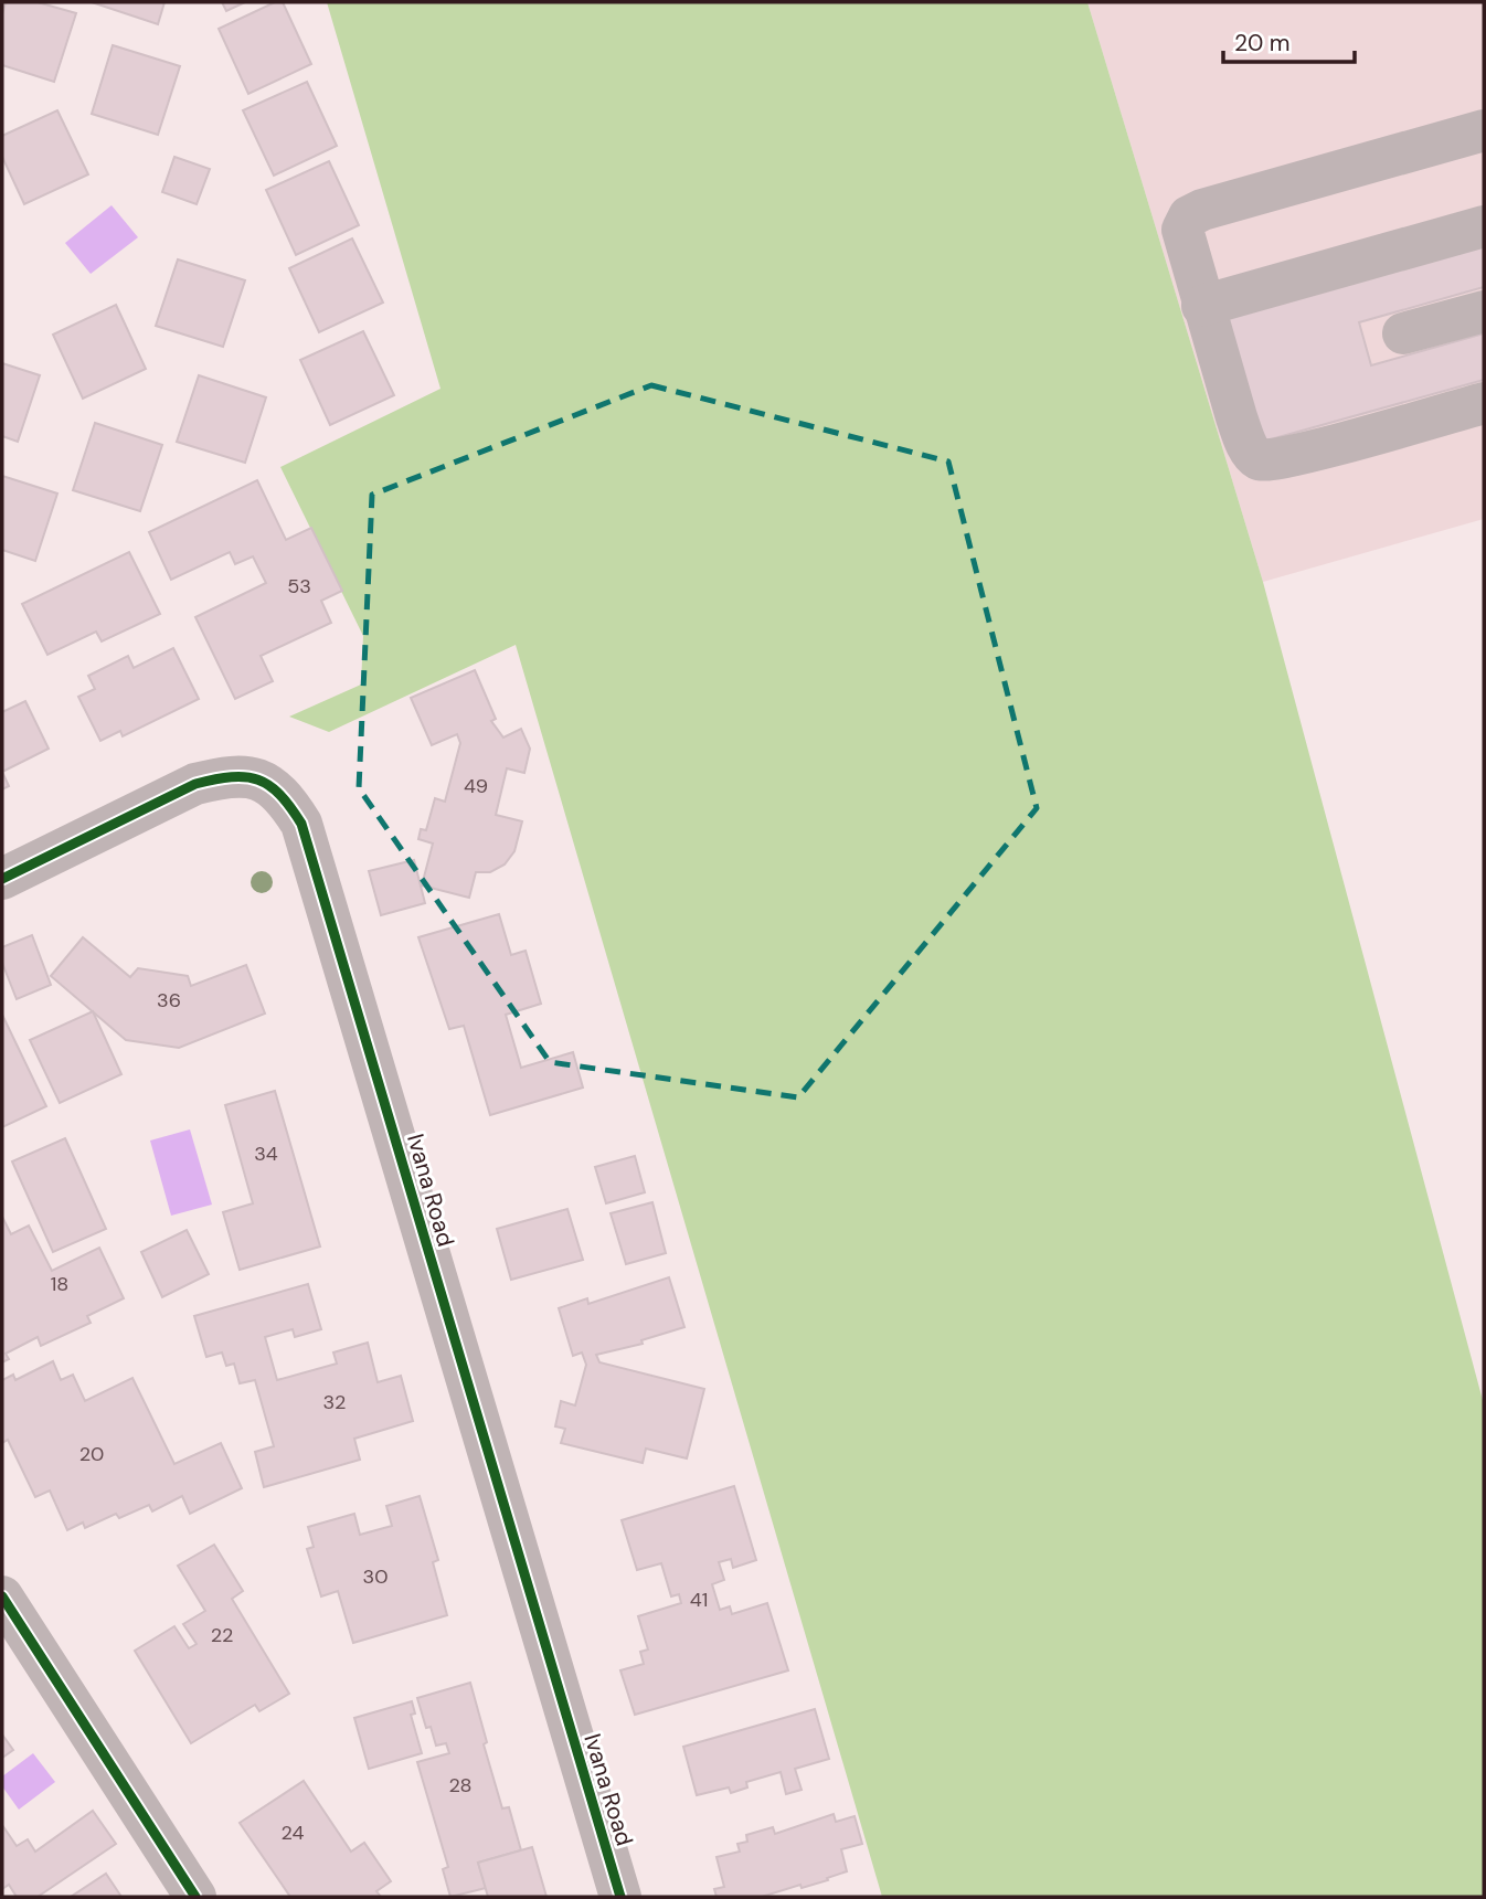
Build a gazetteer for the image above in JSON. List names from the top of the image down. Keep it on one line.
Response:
{"streets":{"street":["Ivana Road"]},"house_numbers":["53","49","36","34","18","32","20","30","41","22","28","24"],"scale_bar":"20 m"}
